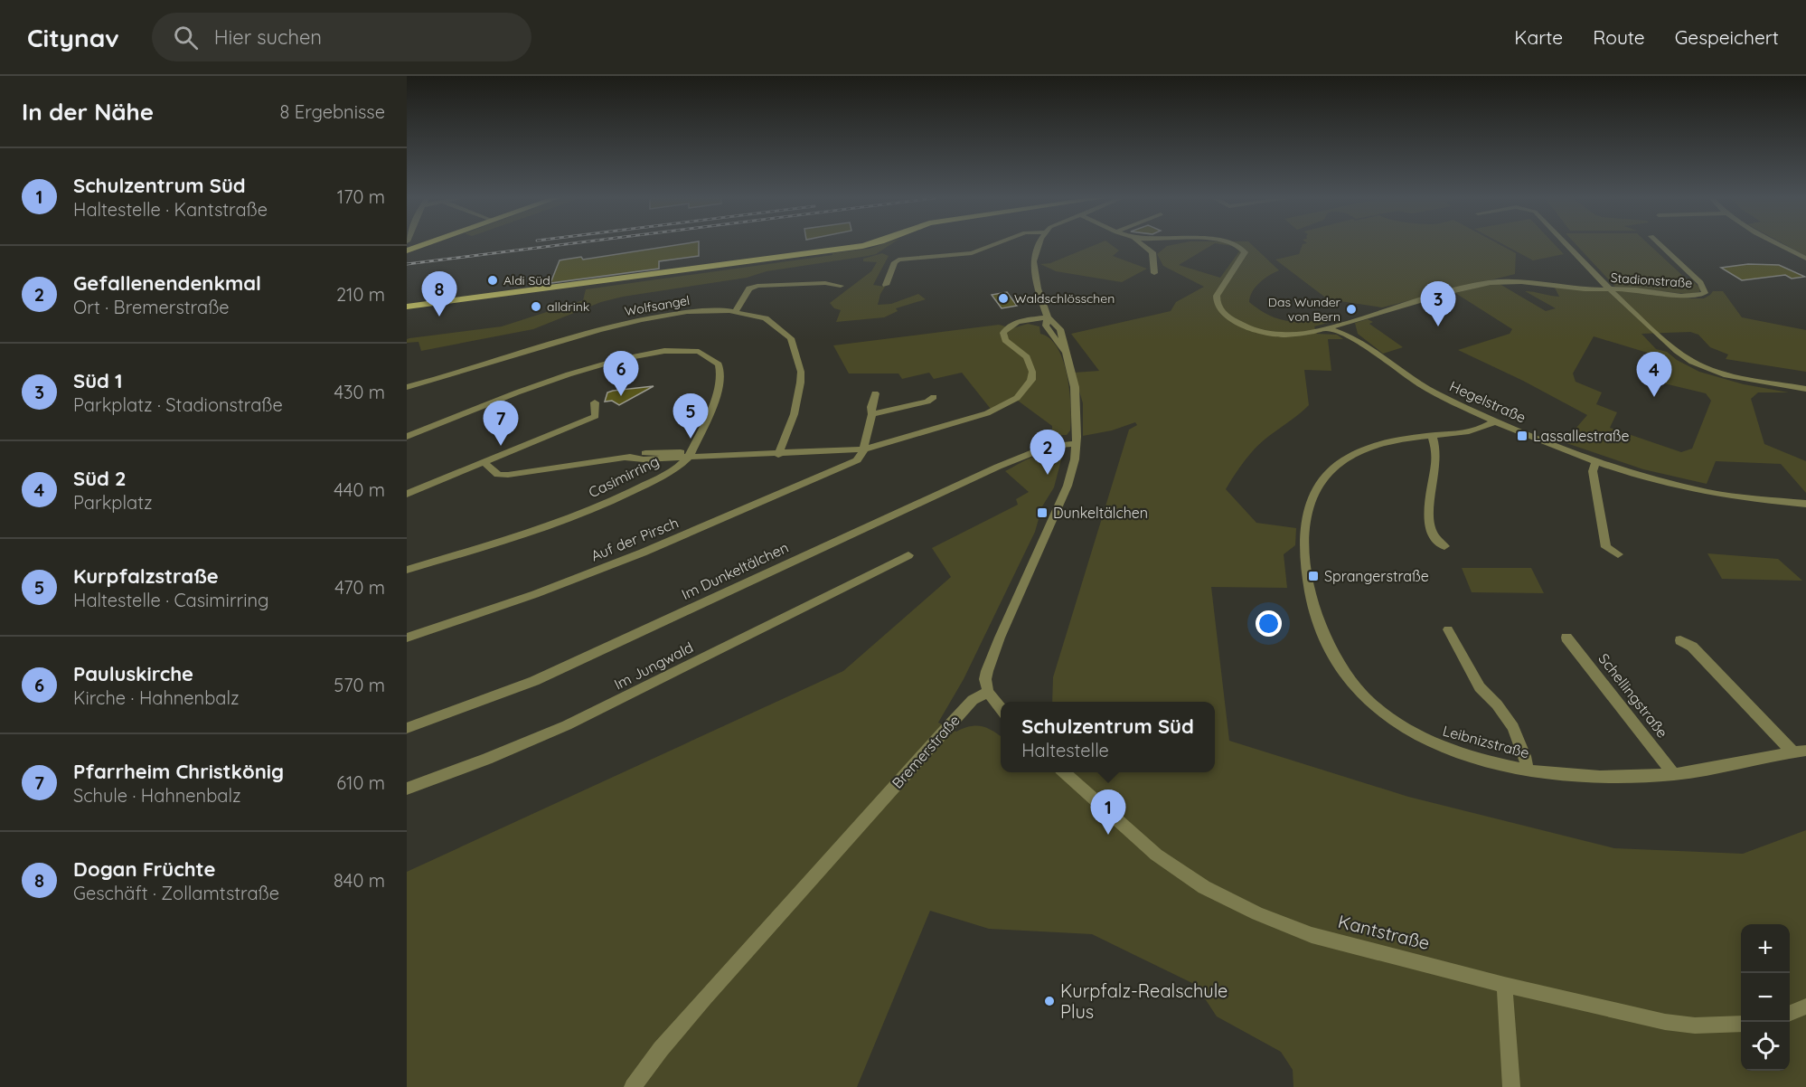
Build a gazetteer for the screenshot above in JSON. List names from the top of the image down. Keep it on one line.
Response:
{"streets":{"street":["Stadionstraße","Wolfsangel","Hegelstraße","Casimirring","Auf der Pirsch","Im Dunkeltälchen","Im Jungwald","Schellingstraße","Leibnizstraße","Bremerstraße","Kantstraße"]},"crossings":[["Stadionstraße","Hegelstraße"],["Hegelstraße","Leibnizstraße"],["Schellingstraße","Leibnizstraße"]],"places":{"other":["Aldi Süd","Waldschlösschen","alldrink","Das Wunder von Bern","Kurpfalz-Realschule Plus"],"transit":["Lassallestraße","Dunkeltälchen","Sprangerstraße"]},"page":{"header":"Citynav","search":"Hier suchen","nav":["Karte","Route","Gespeichert"],"heading":["In der Nähe","8 Ergebnisse"],"list":[{"mark":"1","name":"Schulzentrum Süd","note":"Haltestelle · Kantstraße","value":"170 m"},{"mark":"2","name":"Gefallenendenkmal","note":"Ort · Bremerstraße","value":"210 m"},{"mark":"3","name":"Süd 1","note":"Parkplatz · Stadionstraße","value":"430 m"},{"mark":"4","name":"Süd 2","note":"Parkplatz","value":"440 m"},{"mark":"5","name":"Kurpfalzstraße","note":"Haltestelle · Casimirring","value":"470 m"},{"mark":"6","name":"Pauluskirche","note":"Kirche · Hahnenbalz","value":"570 m"},{"mark":"7","name":"Pfarrheim Christkönig","note":"Schule · Hahnenbalz","value":"610 m"},{"mark":"8","name":"Dogan Früchte","note":"Geschäft · Zollamtstraße","value":"840 m"}],"pins":["8","3","6","4","5","7","2","1"],"popup":["Schulzentrum Süd","Haltestelle"],"map_buttons":["+","−"]}}
